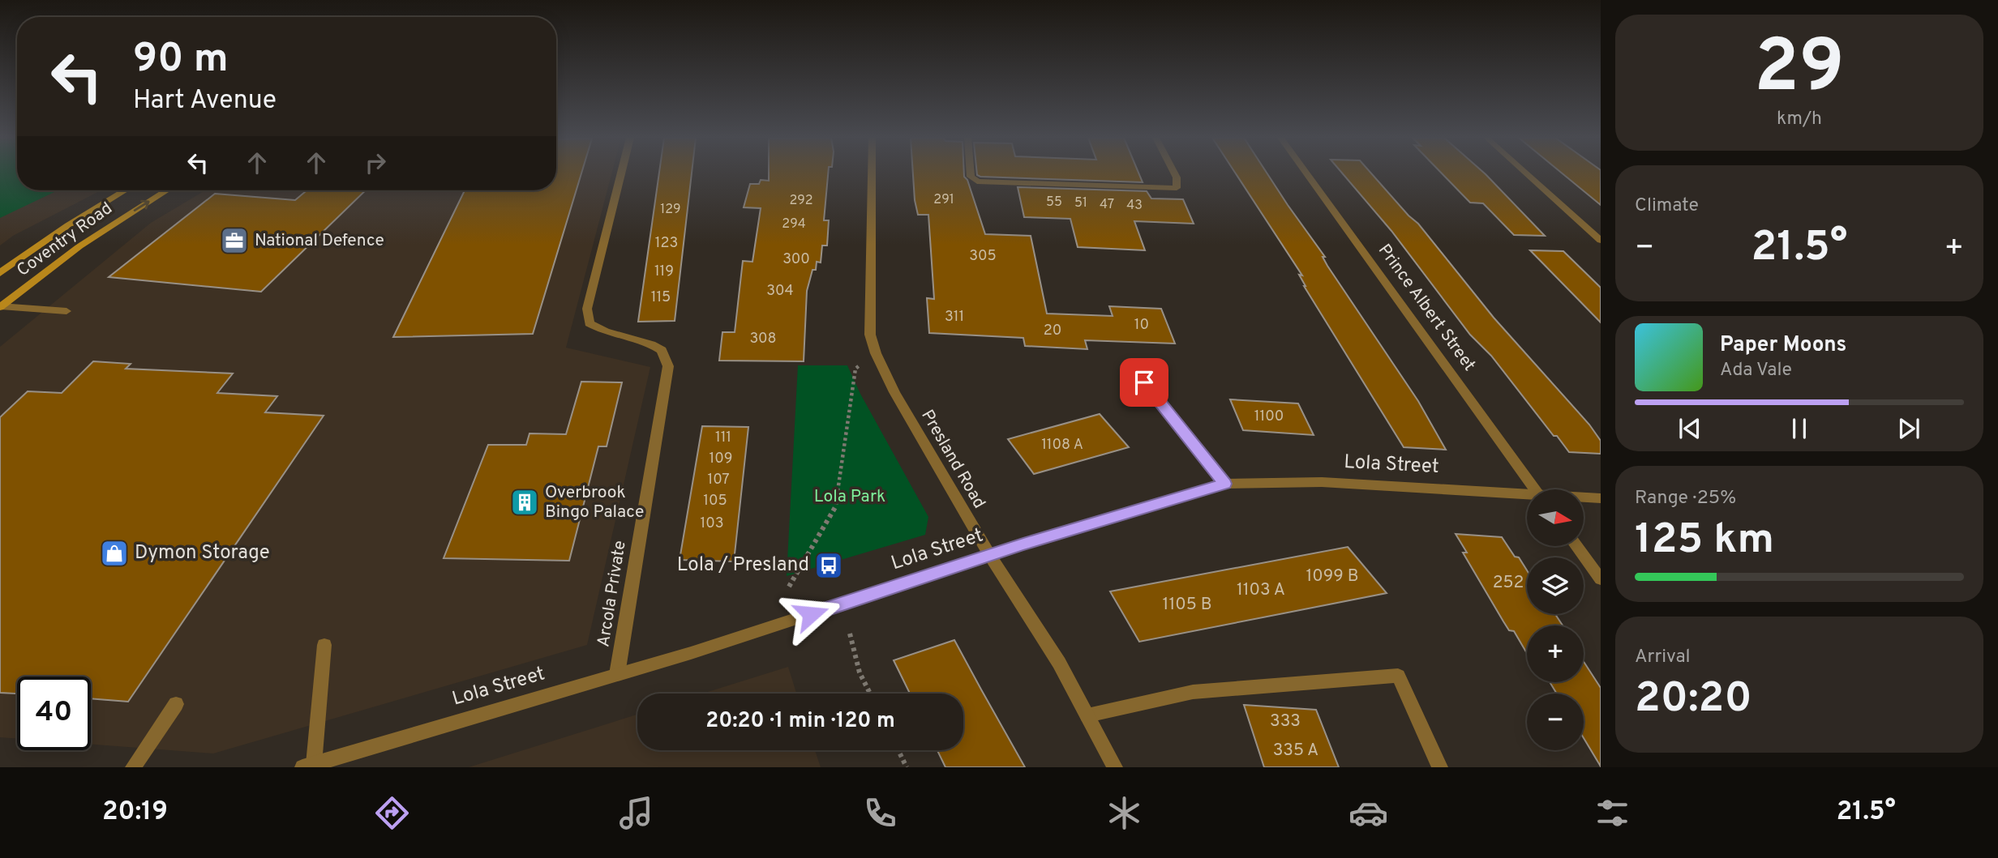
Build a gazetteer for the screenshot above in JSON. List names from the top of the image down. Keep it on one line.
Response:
{"streets":{"main road":["Coventry Road"],"street":["Prince Albert Street","Presland Road","Lola Street","Arcola Private"]},"crossings":[["Presland Road","Lola Street"],["Lola Street","Arcola Private"]],"parks":["Lola Park"],"places":{"office":["National Defence"],"building":["Overbrook Bingo Palace"],"shop":["Dymon Storage"],"bus stop":["Lola / Presland"]},"house_numbers":["291","292","55","51","47","43","129","294","123","305","300","119","304","115","311","10","20","308","1100","111","1108 A","109","107","105","103","1099 B","252","1103 A","1105 B","333","335 A"],"north":"right","page":{"tile":[["29","km/h"],"Climate",["Range · 25%","125 km"],["Arrival","20:20"]],"turn":["90 m","Hart Avenue"],"heat":["−","21.5°","+"],"song":["Paper Moons","Ada Vale"],"map_buttons":["+","−"],"limit":"40","trip":"20:20 · 1 min · 120 m","tabs":["20:19","21.5°"]}}
